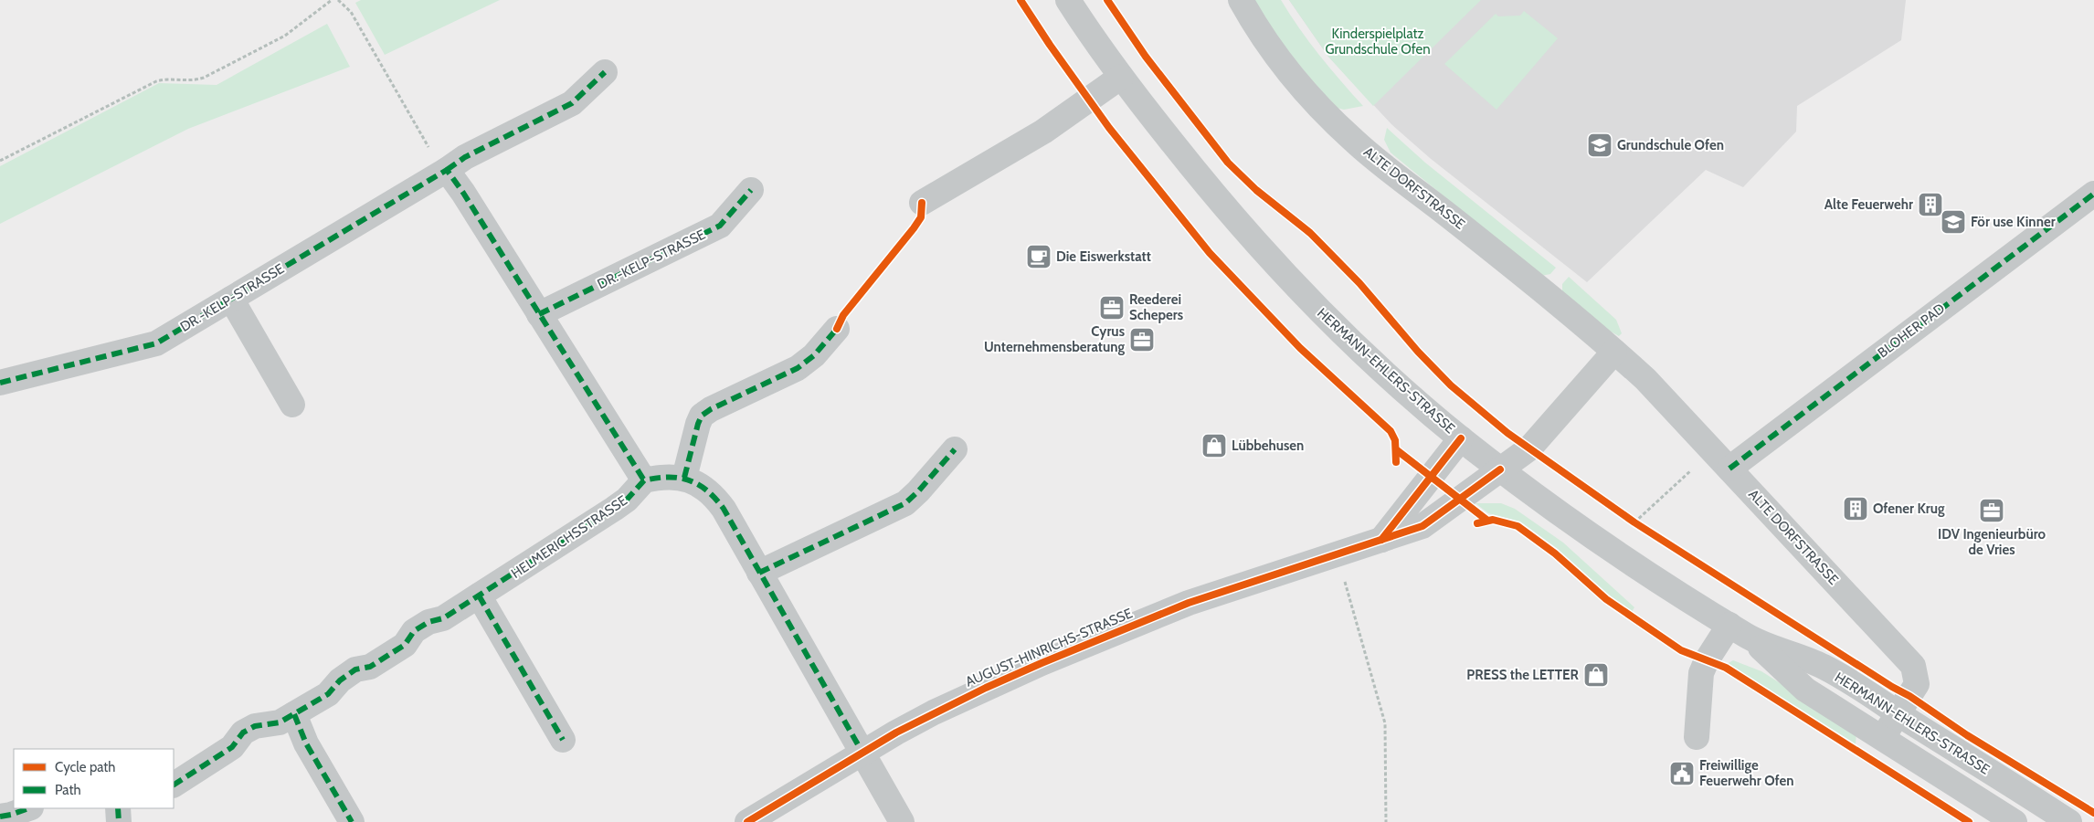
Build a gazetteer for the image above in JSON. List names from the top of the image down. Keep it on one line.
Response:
{"streets":{"street":["ALTE DORFSTRASSE","DR.-KELP-STRASSE","BLOHER PAD","HERMANN-EHLERS-STRASSE","HELMERICHSSTRASSE","AUGUST-HINRICHS-STRASSE"]},"crossings":[["ALTE DORFSTRASSE","BLOHER PAD"],["ALTE DORFSTRASSE","HERMANN-EHLERS-STRASSE"],["HERMANN-EHLERS-STRASSE","AUGUST-HINRICHS-STRASSE"]],"parks":["Kinderspielplatz Grundschule Ofen"],"places":{"school or university":["Grundschule Ofen","För use Kinner"],"building":["Alte Feuerwehr","Ofener Krug"],"cafe":["Die Eiswerkstatt"],"office":["Reederei Schepers","Cyrus Unternehmensberatung","IDV Ingenieurbüro de Vries"],"shop":["Lübbehusen","PRESS the LETTER"],"public building":["Freiwillige Feuerwehr Ofen"]},"legend":["Cycle path","Path"]}
